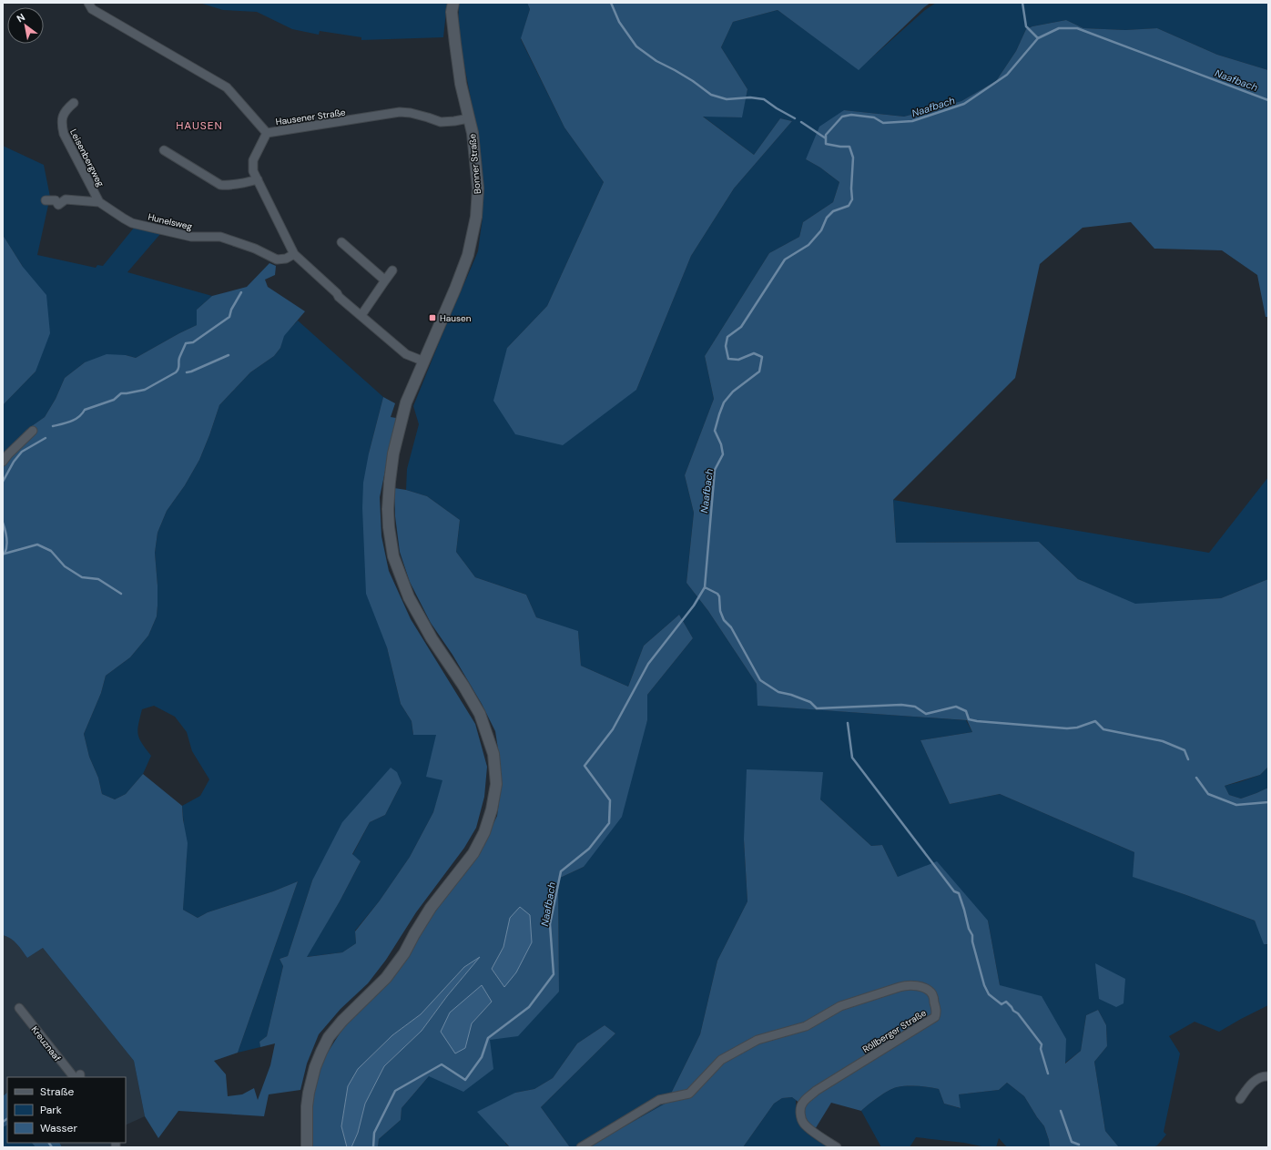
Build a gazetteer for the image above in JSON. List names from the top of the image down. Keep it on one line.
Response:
{"streets":{"street":["Hausener Straße","Leisenbergweg","Bonner Straße","Hunelsweg","Röllberger Straße","Kreuznaaf"]},"crossings":[["Hausener Straße","Bonner Straße"],["Leisenbergweg","Hunelsweg"]],"districts":["HAUSEN"],"water":["Naafbach"],"places":{"transit":["Hausen"]},"legend":["Straße","Park","Wasser"],"north":"top left"}
